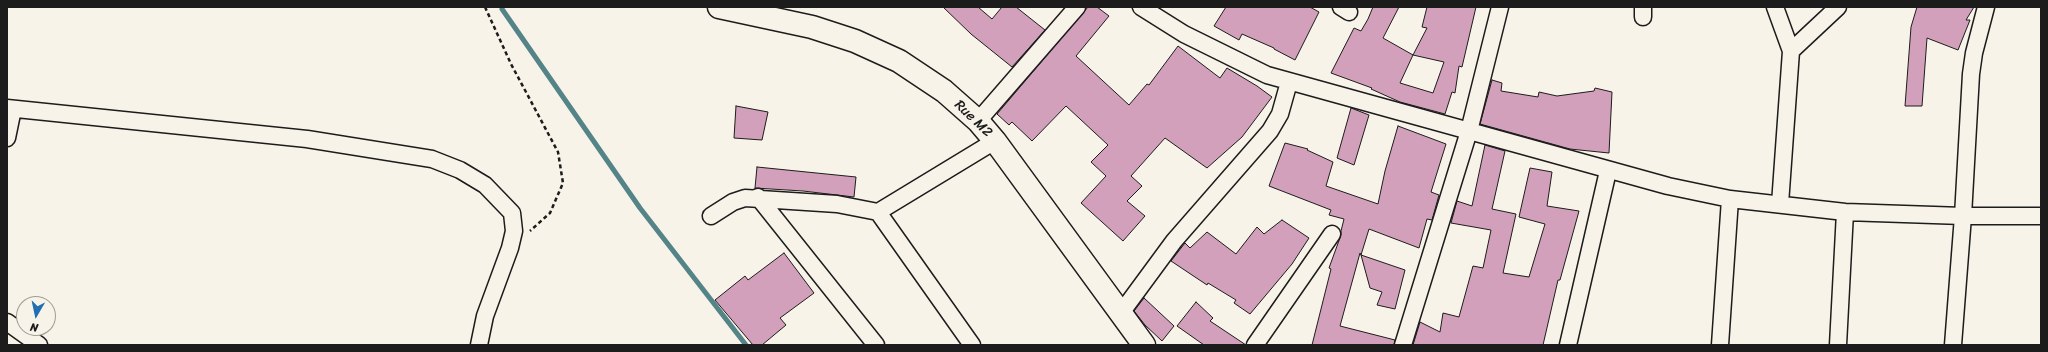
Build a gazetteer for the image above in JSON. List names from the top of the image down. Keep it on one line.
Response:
{"streets":{"street":["Rue M2"]},"north":"bottom"}
